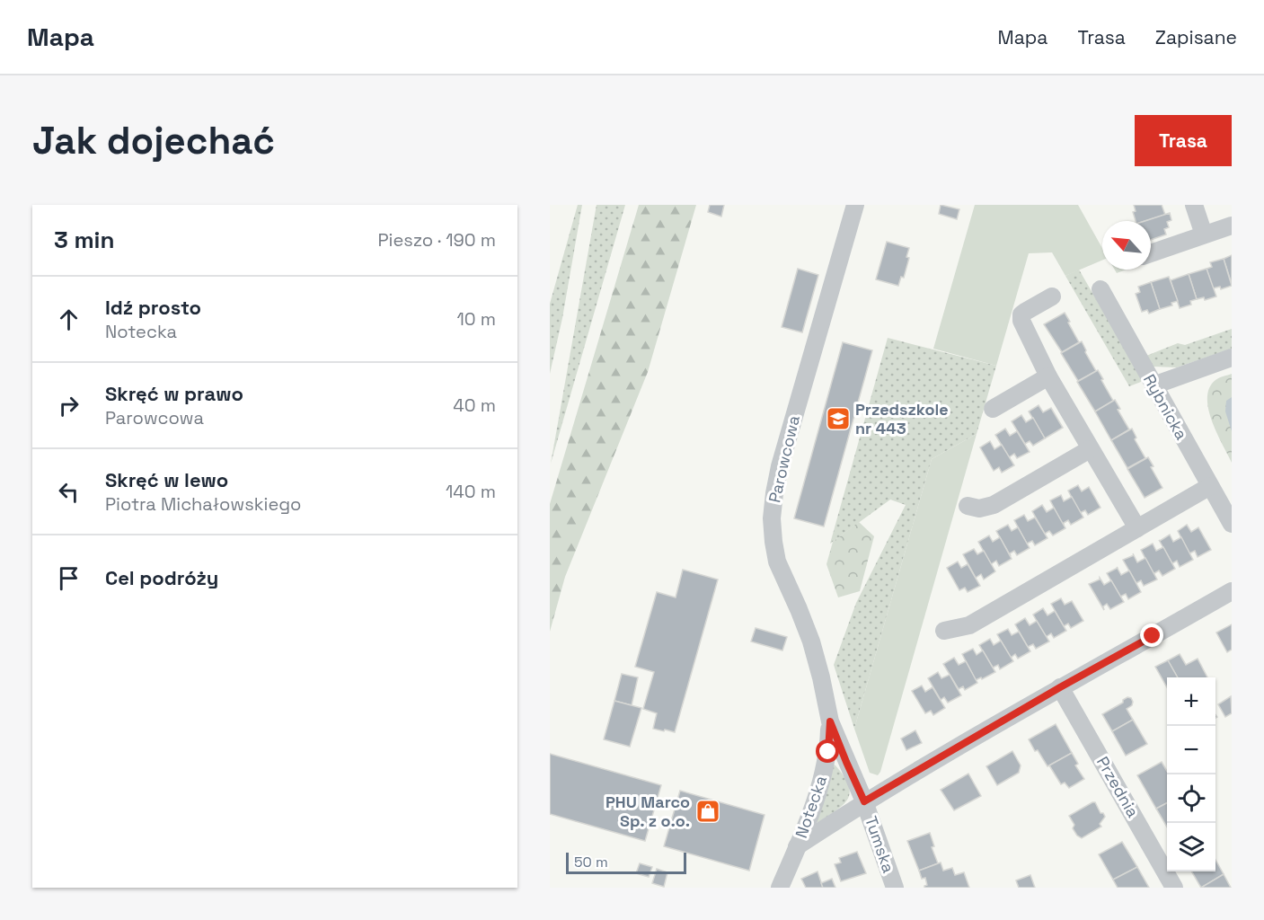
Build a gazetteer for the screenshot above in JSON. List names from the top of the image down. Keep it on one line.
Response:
{"streets":{"street":["Rybnicka","Parowcowa","Przednia","Notecka","Tumska"]},"crossings":[["Parowcowa","Notecka"],["Parowcowa","Tumska"]],"places":{"school or university":["Przedszkole nr 443"],"shop":["PHU Marco Sp. z o.o."]},"scale_bar":"50 m","north":"top left","page":{"header":"Mapa","nav":["Mapa","Trasa","Zapisane"],"buttons":"Trasa","title":"Jak dojechać","heading":["3 min","Pieszo · 190 m"],"list":[["Idź prosto","Notecka","10 m"],["Skręć w prawo","Parowcowa","40 m"],["Skręć w lewo","Piotra Michałowskiego","140 m"],"Cel podróży"],"map_buttons":["+","−"],"scale":"50 m"}}
